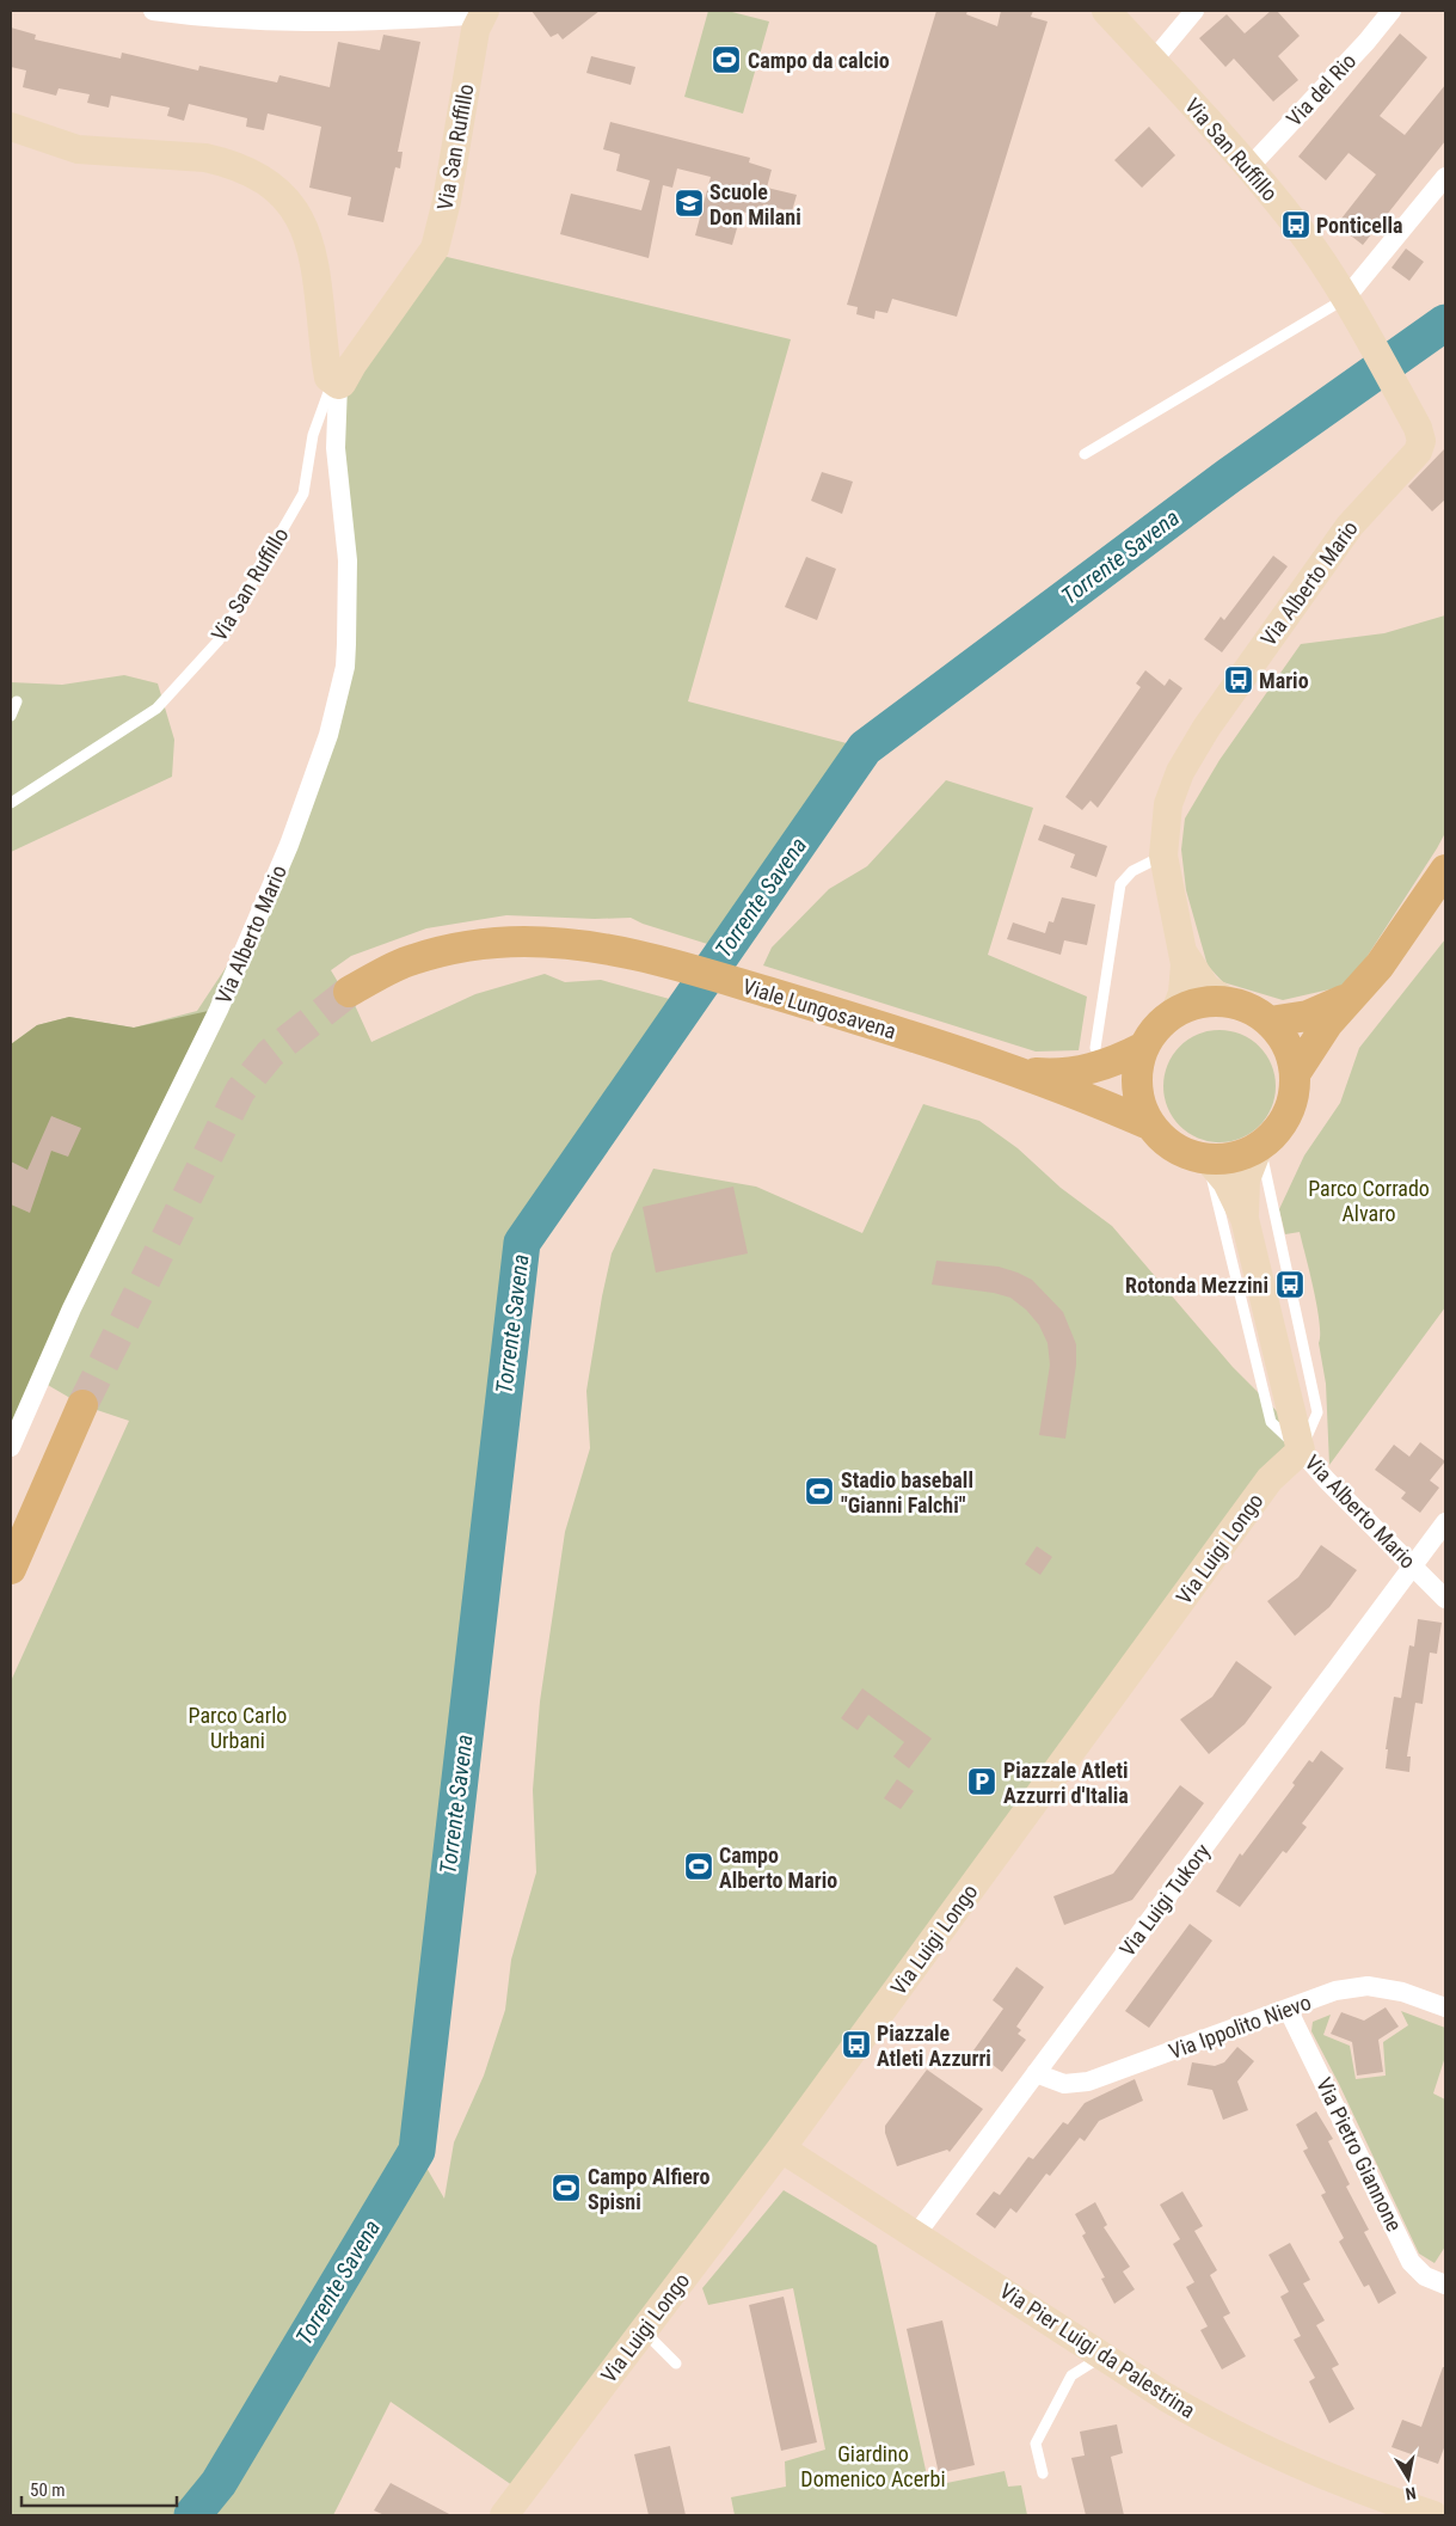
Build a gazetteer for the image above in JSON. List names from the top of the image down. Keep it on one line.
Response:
{"streets":{"main road":["Viale Lungosavena"],"street":["Via del Rio","Via San Ruffillo","Via Alberto Mario","Via Luigi Longo","Via Luigi Tukory","Via Ippolito Nievo","Via Pietro Giannone","Via Pier Luigi da Palestrina"]},"crossings":[["Via del Rio","Via San Ruffillo"],["Via San Ruffillo","Via Alberto Mario"],["Via Alberto Mario","Viale Lungosavena"],["Via Alberto Mario","Via Luigi Longo"],["Via Alberto Mario","Via Luigi Tukory"],["Via Luigi Longo","Via Pier Luigi da Palestrina"],["Via Luigi Tukory","Via Ippolito Nievo"],["Via Luigi Tukory","Via Pier Luigi da Palestrina"],["Via Ippolito Nievo","Via Pietro Giannone"]],"water":["Torrente Savena"],"parks":["Parco Corrado Alvaro","Parco Carlo Urbani","Giardino Domenico Acerbi"],"places":{"sports":["Campo da calcio","Stadio baseball \"Gianni Falchi\"","Campo Alberto Mario","Campo Alfiero Spisni"],"school or university":["Scuole Don Milani"],"bus stop":["Ponticella","Mario","Rotonda Mezzini","Piazzale Atleti Azzurri"],"parking":["Piazzale Atleti Azzurri d'Italia"]},"scale_bar":"50 m","north":"bottom"}
